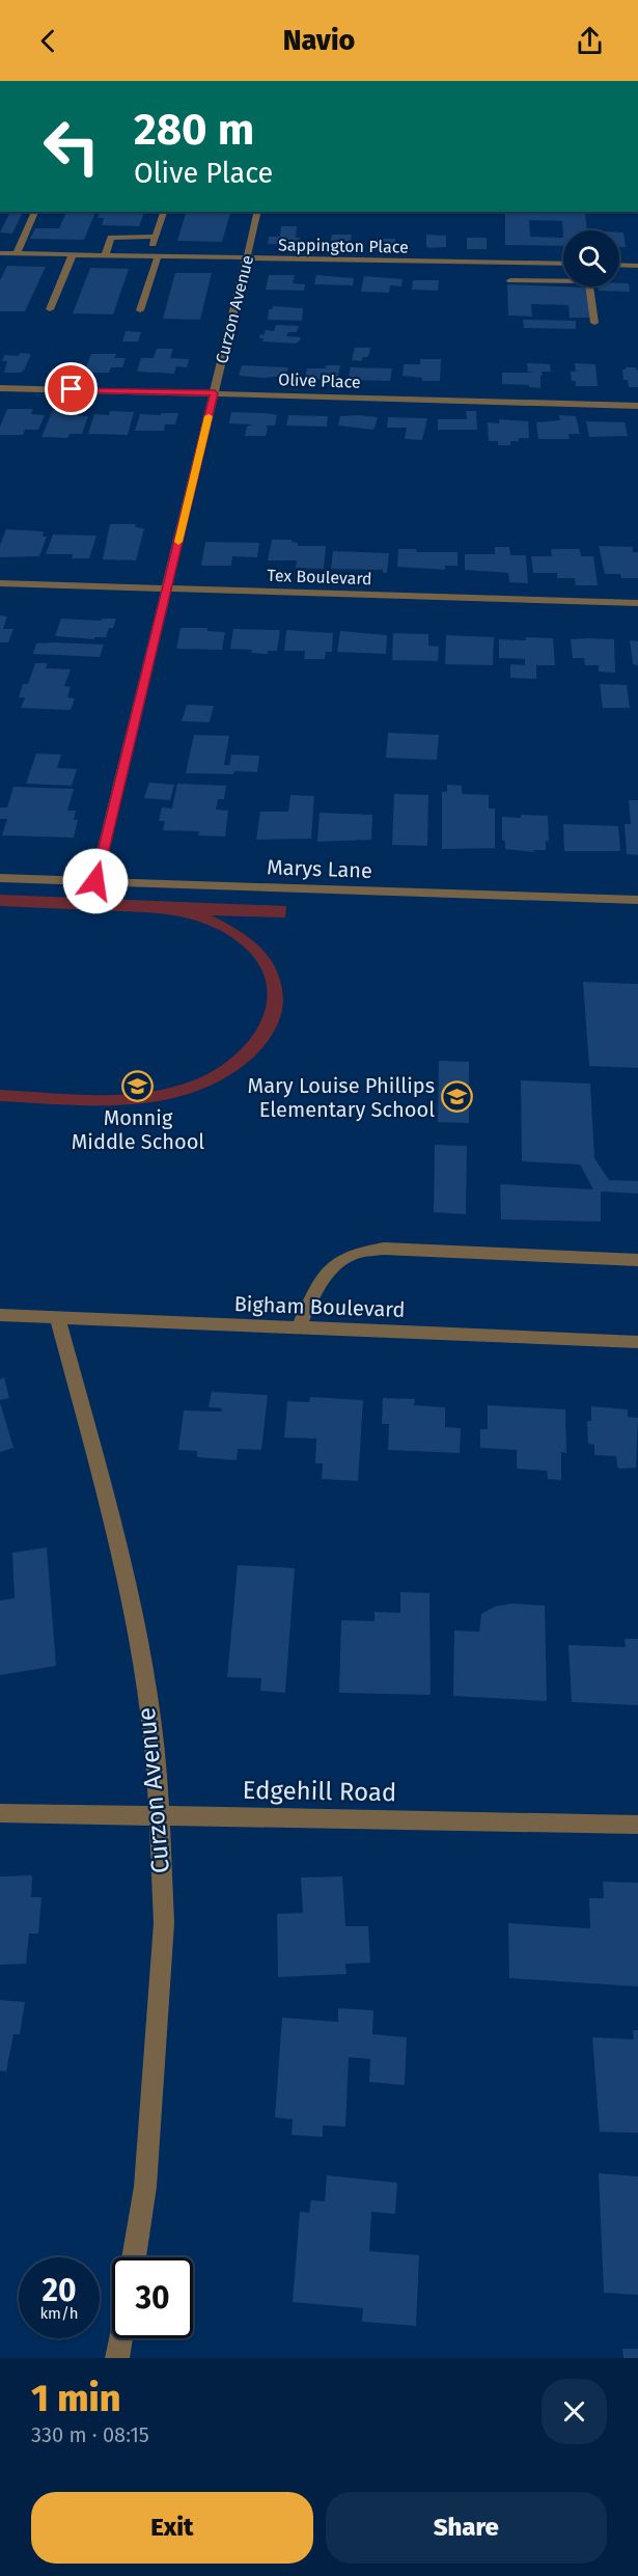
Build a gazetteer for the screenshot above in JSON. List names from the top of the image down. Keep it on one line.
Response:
{"streets":{"street":["Sappington Place","Curzon Avenue","Olive Place","Tex Boulevard","Marys Lane","Bigham Boulevard","Edgehill Road"]},"crossings":[["Sappington Place","Curzon Avenue"],["Curzon Avenue","Olive Place"],["Curzon Avenue","Tex Boulevard"],["Curzon Avenue","Marys Lane"],["Curzon Avenue","Bigham Boulevard"],["Curzon Avenue","Edgehill Road"]],"places":{"school or university":["Monnig Middle School","Mary Louise Phillips Elementary School"]},"page":{"header":"Navio","turn":["280 m","Olive Place"],"speed":"20 km/h","limit":"30","heading":["1 min","330 m · 08:15"],"buttons":["Exit","Share"]}}
